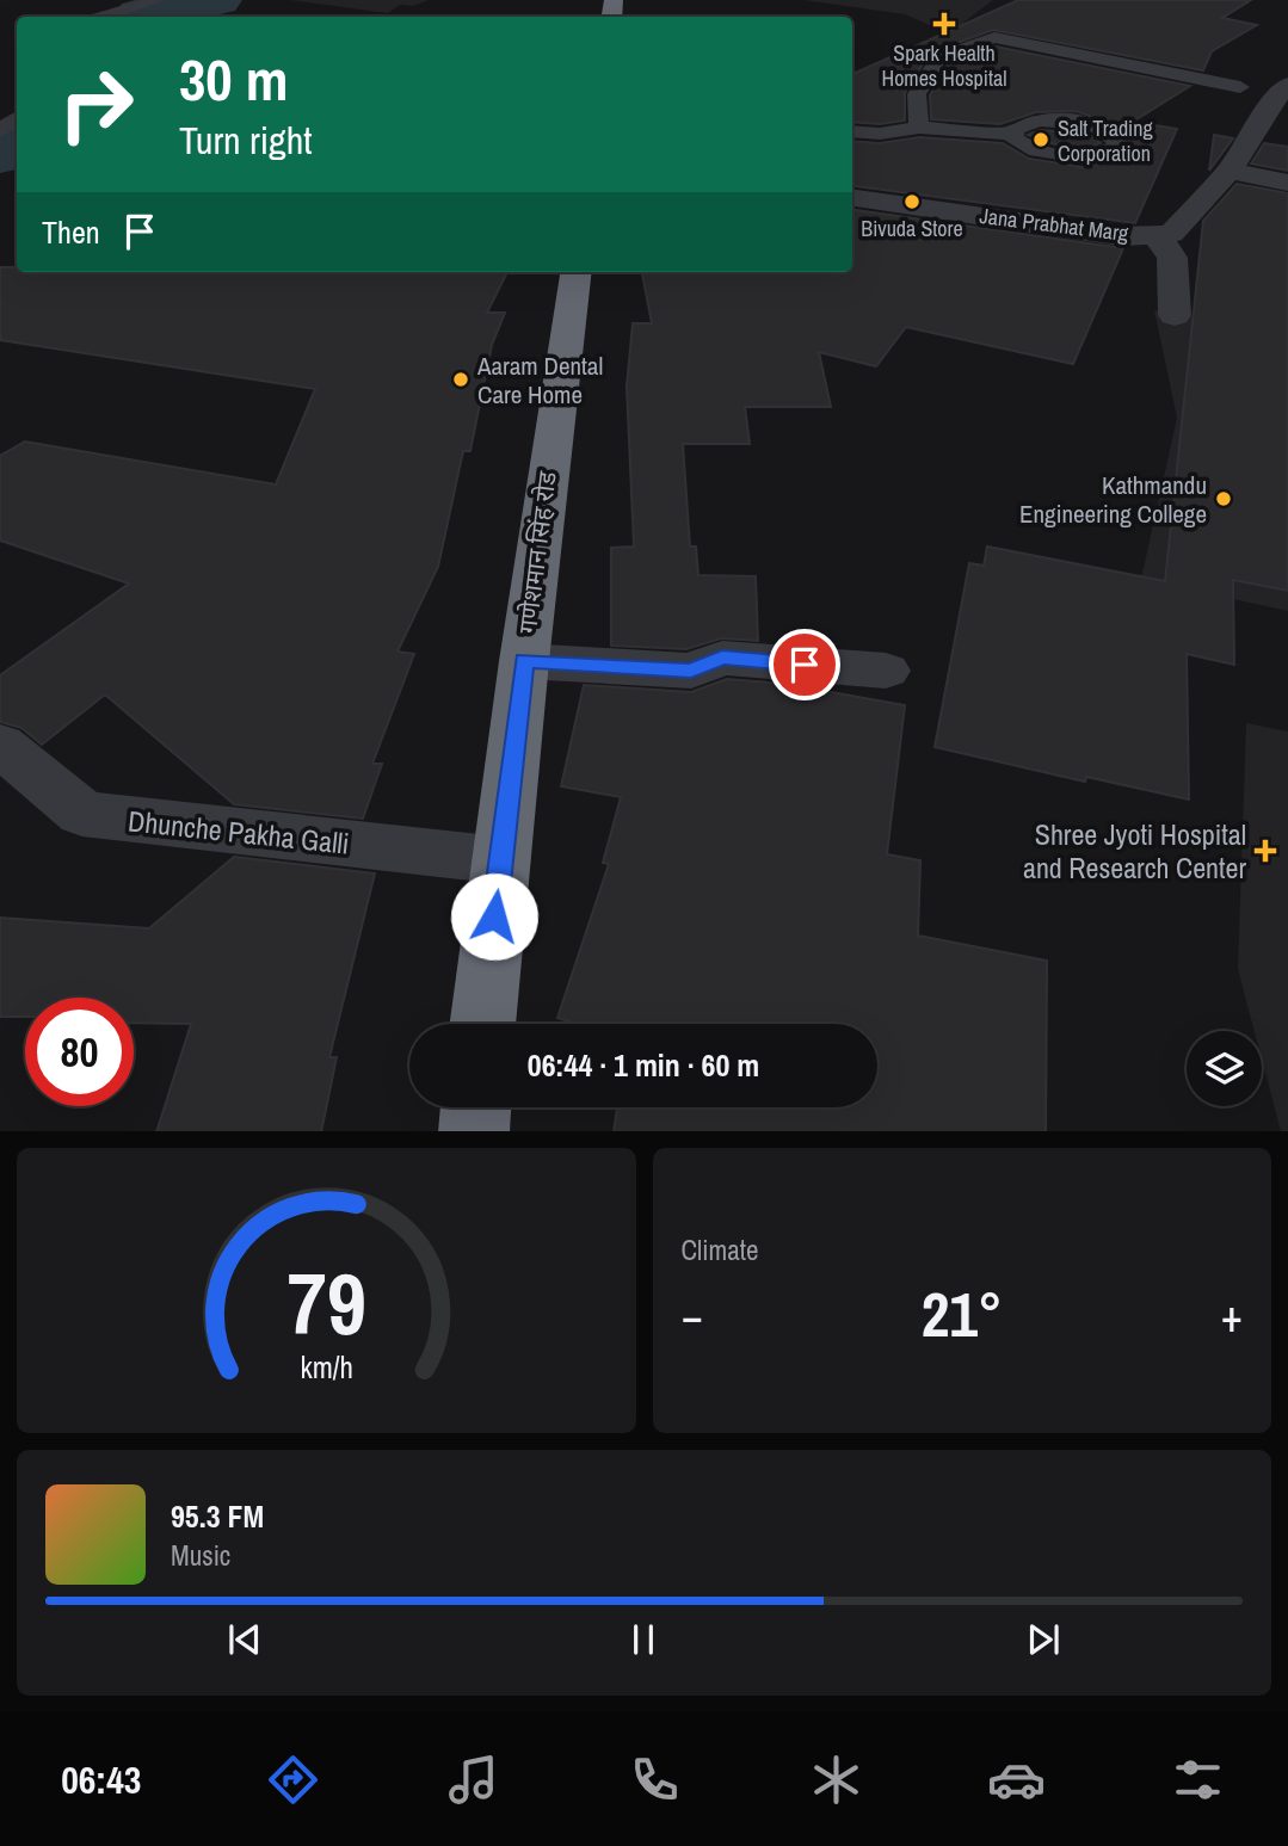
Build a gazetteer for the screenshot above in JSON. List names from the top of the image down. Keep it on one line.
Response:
{"streets":{"highway":["गणेशमान सिंह रोड"],"street":["Jana Prabhat Marg","Dhunche Pakha Galli"]},"crossings":[["गणेशमान सिंह रोड","Dhunche Pakha Galli"]],"places":{"health":["Spark Health Homes Hospital","Shree Jyoti Hospital and Research Center"],"other":["Salt Trading Corporation","Bivuda Store","Aaram Dental Care Home","Kathmandu Engineering College"]},"page":{"turn":["30 m","Turn right"],"then":"Then","limit":"80","trip":"06:44 · 1 min · 60 m","tile":"Climate","heat":["−","21°","+"],"song":["95.3 FM","Music"],"tabs":"06:43","gauge":["79","km/h"]}}
